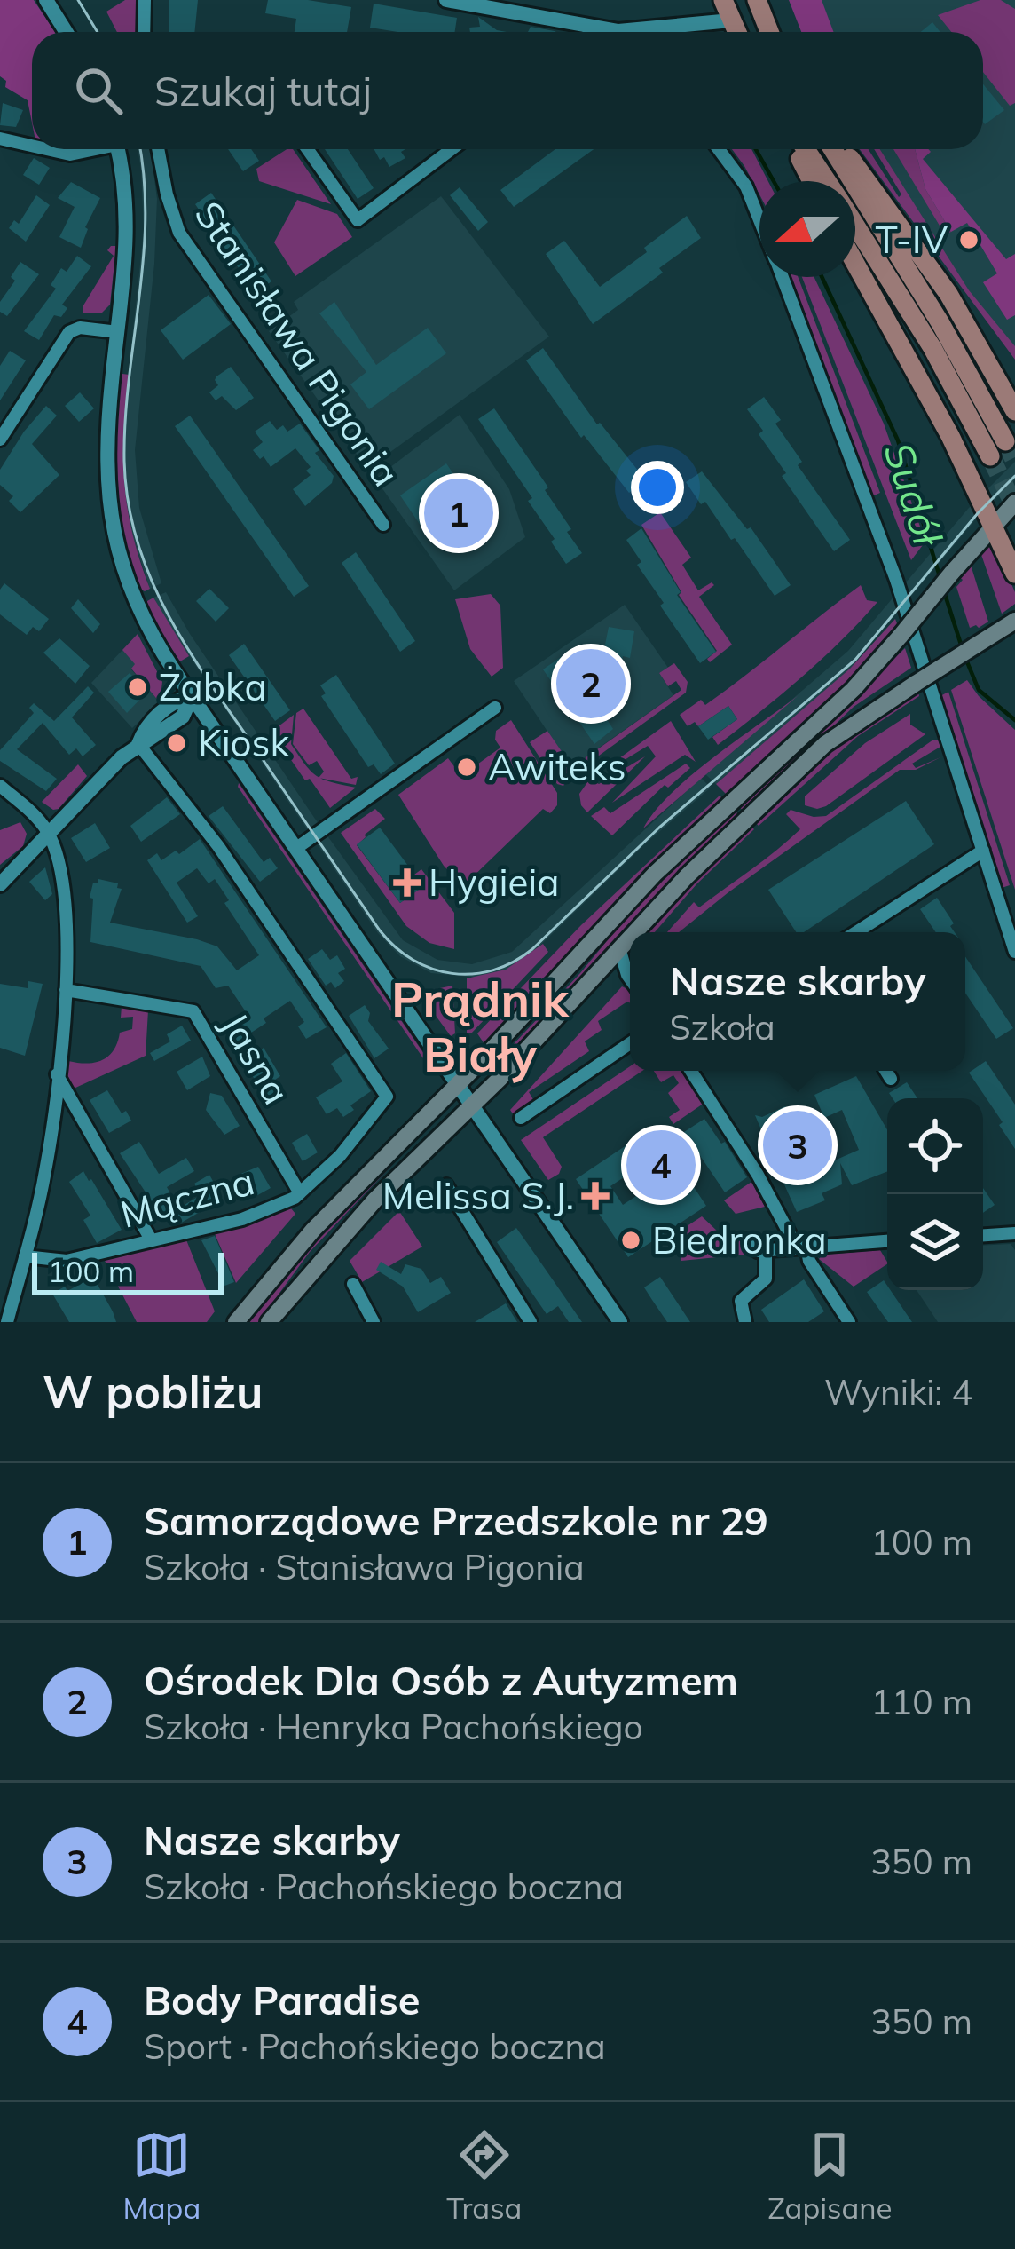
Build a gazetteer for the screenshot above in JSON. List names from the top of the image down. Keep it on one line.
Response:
{"streets":{"street":["Stanisława Pigonia","Jasna","Mączna"]},"crossings":[["Jasna","Mączna"]],"districts":["Prądnik Biały"],"water":["Sudół"],"places":{"other":["T-IV","Żabka","Kiosk","Awiteks","Biedronka"],"health":["Hygieia","Melissa S.J."]},"scale_bar":"100 m","north":"left","page":{"search":"Szukaj tutaj","pins":["1","2","3","4"],"popup":["Nasze skarby","Szkoła"],"scale":"100 m","heading":["W pobliżu","Wyniki: 4"],"list":[{"mark":"1","name":"Samorządowe Przedszkole nr 29","note":"Szkoła · Stanisława Pigonia","value":"100 m"},{"mark":"2","name":"Ośrodek Dla Osób z Autyzmem","note":"Szkoła · Henryka Pachońskiego","value":"110 m"},{"mark":"3","name":"Nasze skarby","note":"Szkoła · Pachońskiego boczna","value":"350 m"},{"mark":"4","name":"Body Paradise","note":"Sport · Pachońskiego boczna","value":"350 m"}],"nav":["Mapa","Trasa","Zapisane"]}}
